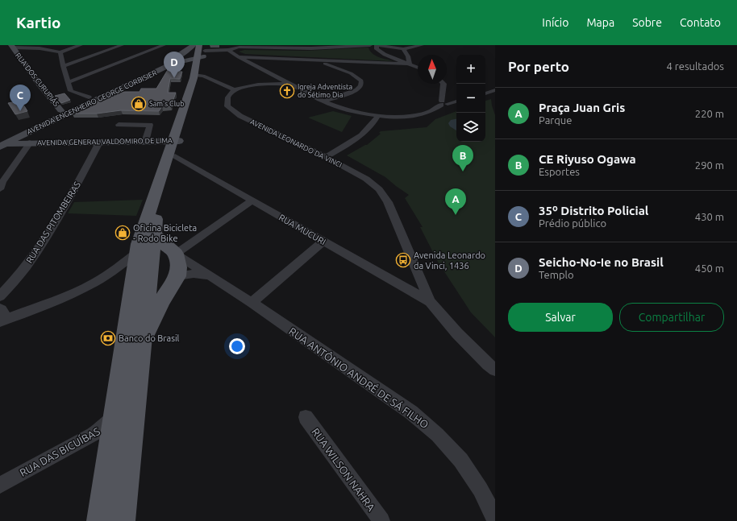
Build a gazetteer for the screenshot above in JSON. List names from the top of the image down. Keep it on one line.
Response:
{"streets":{"main road":["RUA DOS CURUPIÁS","AVENIDA ENGENHEIRO GEORGE CORBISIER","AVENIDA GENERAL VALDOMIRO DE LIMA"],"street":["AVENIDA LEONARDO DA VINCI","RUA DAS PITOMBEIRAS","RUA MUCURI","RUA ANTÔNIO ANDRÉ DE SÁ FILHO","RUA DAS BICUÍBAS","RUA WILSON NAHRA"]},"crossings":[["RUA DOS CURUPIÁS","AVENIDA ENGENHEIRO GEORGE CORBISIER"],["AVENIDA ENGENHEIRO GEORGE CORBISIER","AVENIDA GENERAL VALDOMIRO DE LIMA"],["AVENIDA GENERAL VALDOMIRO DE LIMA","RUA DAS PITOMBEIRAS"],["AVENIDA LEONARDO DA VINCI","RUA MUCURI"]],"places":{"church":["Igreja Adventista do Sétimo Dia"],"shop":["Sam's Club","Oficina Bicicleta - Rodo Bike"],"bus stop":["Avenida Leonardo da Vinci, 1436"],"bank":["Banco do Brasil"]},"north":"top","page":{"header":"Kartio","nav":["Início","Mapa","Sobre","Contato"],"heading":["Por perto","4 resultados"],"pins":["D","C","B","A"],"map_buttons":["+","−"],"list":[{"mark":"A","name":"Praça Juan Gris","note":"Parque","value":"220 m"},{"mark":"B","name":"CE Riyuso Ogawa","note":"Esportes","value":"290 m"},{"mark":"C","name":"35º Distrito Policial","note":"Prédio público","value":"430 m"},{"mark":"D","name":"Seicho-No-Ie no Brasil","note":"Templo","value":"450 m"}],"buttons":["Salvar","Compartilhar"]}}
